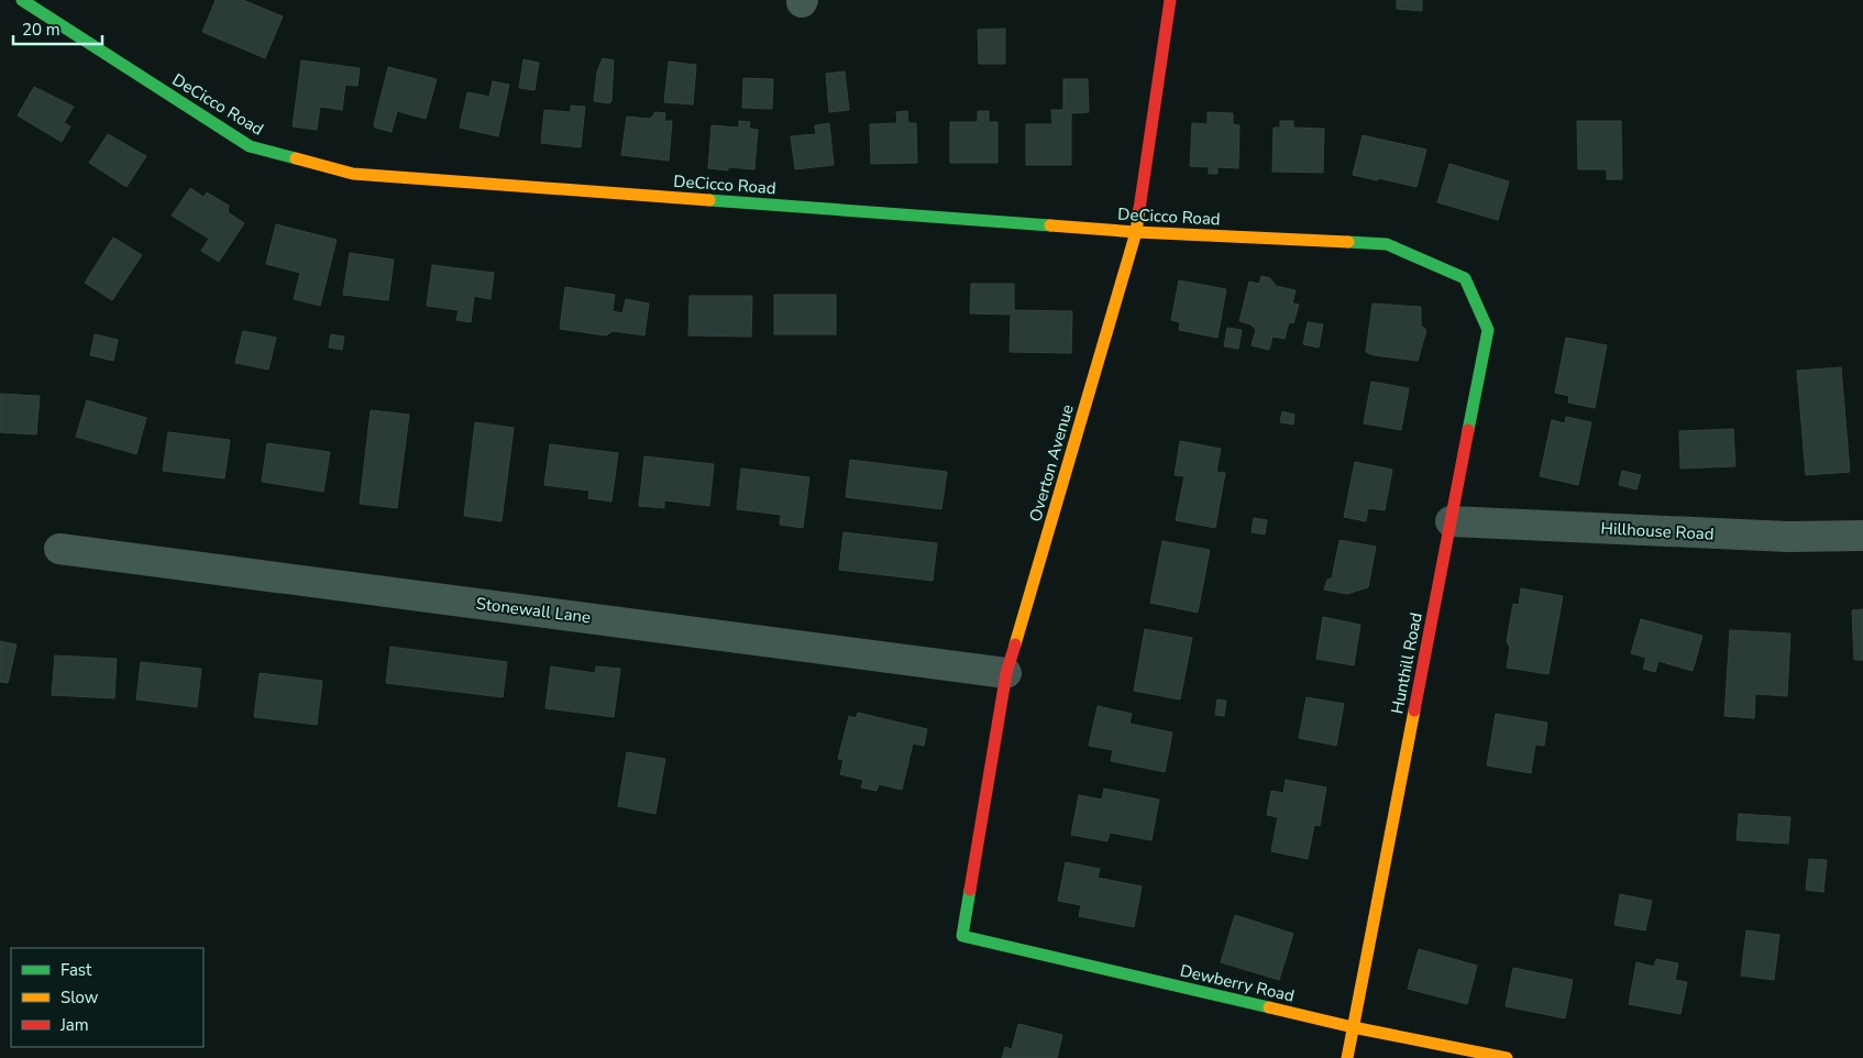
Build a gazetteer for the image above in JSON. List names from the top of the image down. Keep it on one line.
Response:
{"streets":{"street":["DeCicco Road","Overton Avenue","Hillhouse Road","Stonewall Lane","Hunthill Road","Dewberry Road"]},"crossings":[["DeCicco Road","Overton Avenue"],["DeCicco Road","Hunthill Road"],["Overton Avenue","Stonewall Lane"],["Overton Avenue","Dewberry Road"],["Hillhouse Road","Hunthill Road"],["Hunthill Road","Dewberry Road"]],"legend":["Fast","Slow","Jam"],"scale_bar":"20 m"}
